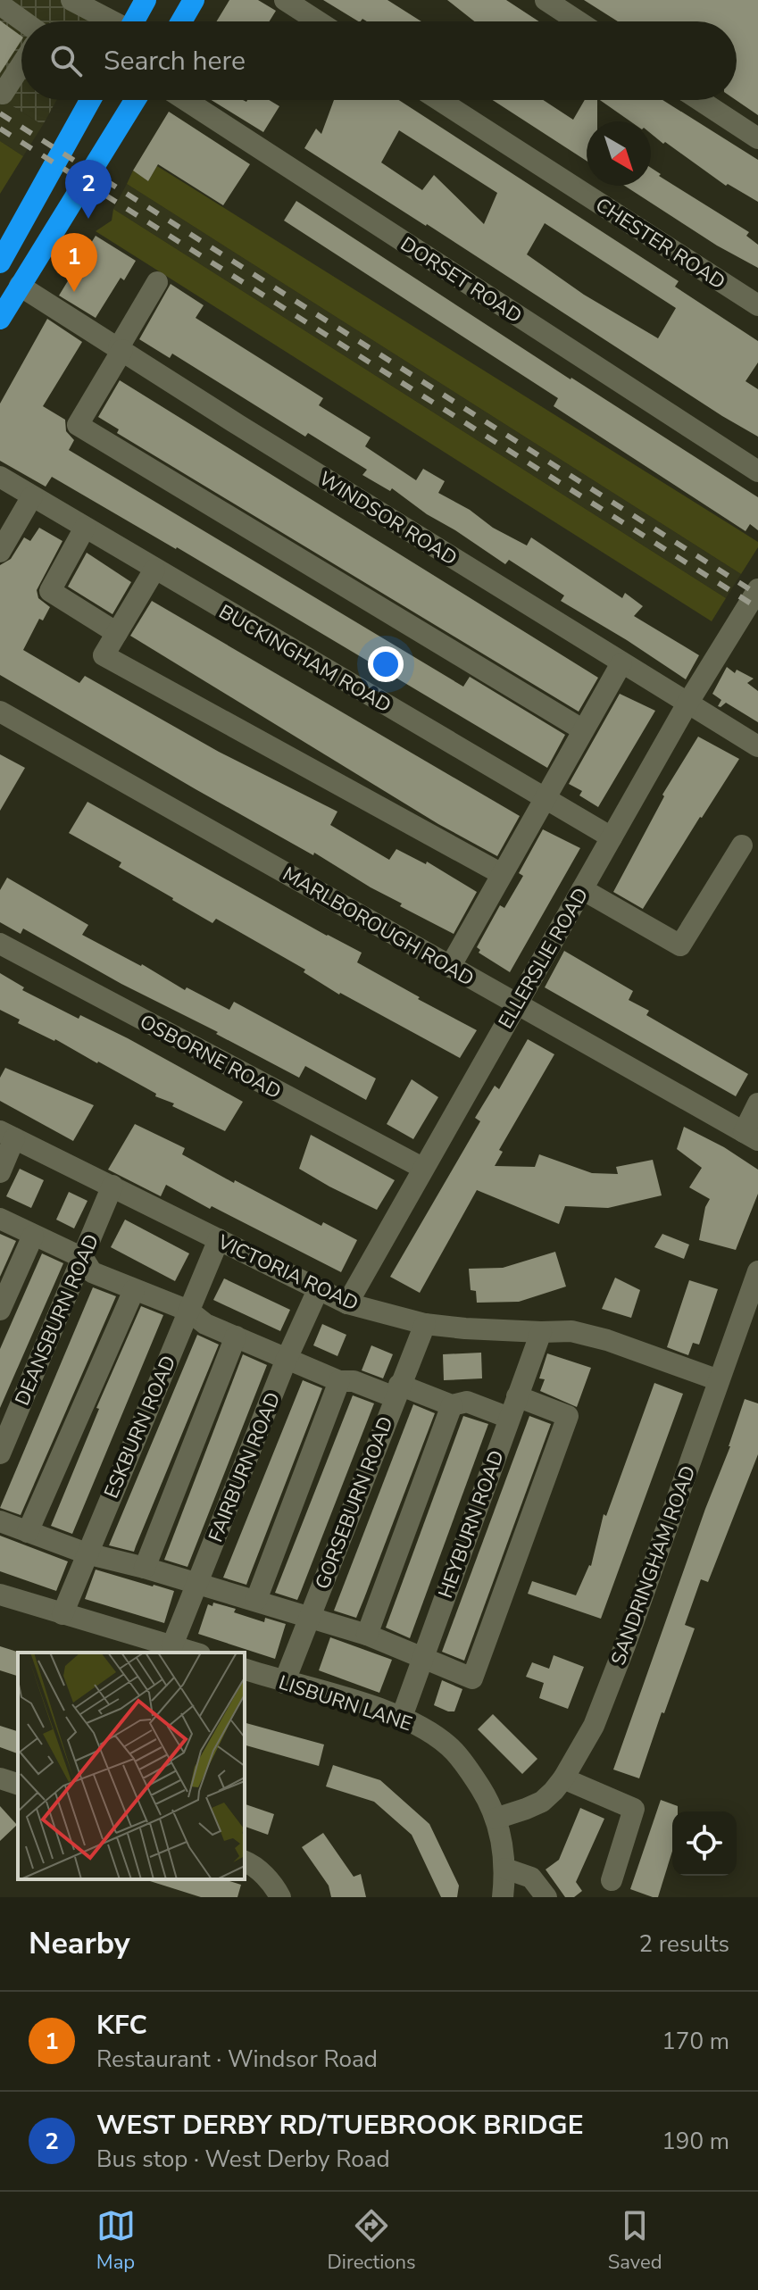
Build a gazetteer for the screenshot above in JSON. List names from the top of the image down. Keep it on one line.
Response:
{"streets":{"street":["CHESTER ROAD","DORSET ROAD","WINDSOR ROAD","BUCKINGHAM ROAD","MARLBOROUGH ROAD","ELLERSLIE ROAD","OSBORNE ROAD","VICTORIA ROAD","DEANSBURN ROAD","ESKBURN ROAD","FAIRBURN ROAD","GORSEBURN ROAD","HEYBURN ROAD","SANDRINGHAM ROAD","LISBURN LANE"]},"crossings":[["WINDSOR ROAD","ELLERSLIE ROAD"],["BUCKINGHAM ROAD","ELLERSLIE ROAD"],["MARLBOROUGH ROAD","ELLERSLIE ROAD"],["ELLERSLIE ROAD","OSBORNE ROAD"],["ELLERSLIE ROAD","VICTORIA ROAD"],["VICTORIA ROAD","DEANSBURN ROAD"],["VICTORIA ROAD","ESKBURN ROAD"],["VICTORIA ROAD","FAIRBURN ROAD"],["VICTORIA ROAD","GORSEBURN ROAD"],["VICTORIA ROAD","HEYBURN ROAD"],["VICTORIA ROAD","SANDRINGHAM ROAD"],["GORSEBURN ROAD","LISBURN LANE"],["HEYBURN ROAD","LISBURN LANE"],["SANDRINGHAM ROAD","LISBURN LANE"]],"north":"bottom right","page":{"search":"Search here","pins":["2","1"],"heading":["Nearby","2 results"],"list":[{"mark":"1","name":"KFC","note":"Restaurant · Windsor Road","value":"170 m"},{"mark":"2","name":"WEST DERBY RD/TUEBROOK BRIDGE","note":"Bus stop · West Derby Road","value":"190 m"}],"nav":["Map","Directions","Saved"]}}
